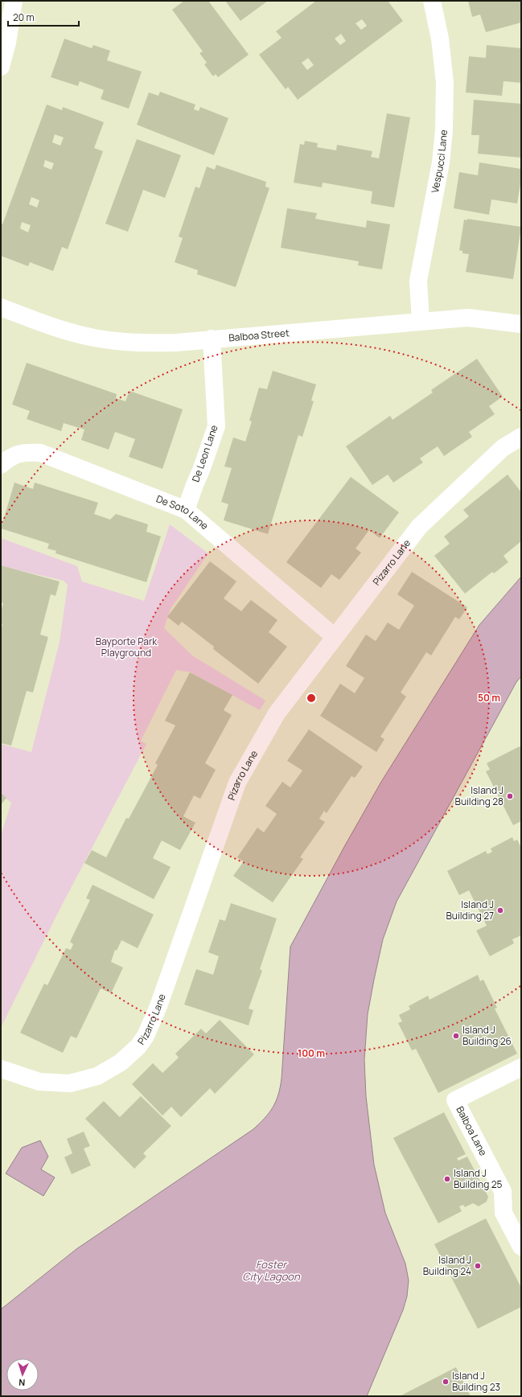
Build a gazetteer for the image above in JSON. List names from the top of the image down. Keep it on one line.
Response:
{"streets":{"street":["Vespucci Lane","Balboa Street","De Leon Lane","De Soto Lane","Pizarro Lane","Balboa Lane"]},"crossings":[["Vespucci Lane","Balboa Street"],["Balboa Street","De Leon Lane"],["De Leon Lane","De Soto Lane"],["De Soto Lane","Pizarro Lane"]],"water":["Foster City Lagoon"],"parks":["Bayporte Park Playground"],"places":["Island J Building 28","Island J Building 27","Island J Building 26","Island J Building 25","Island J Building 24","Island J Building 23"],"scale_bar":"20 m","north":"bottom","rings":["50 m","100 m"]}
